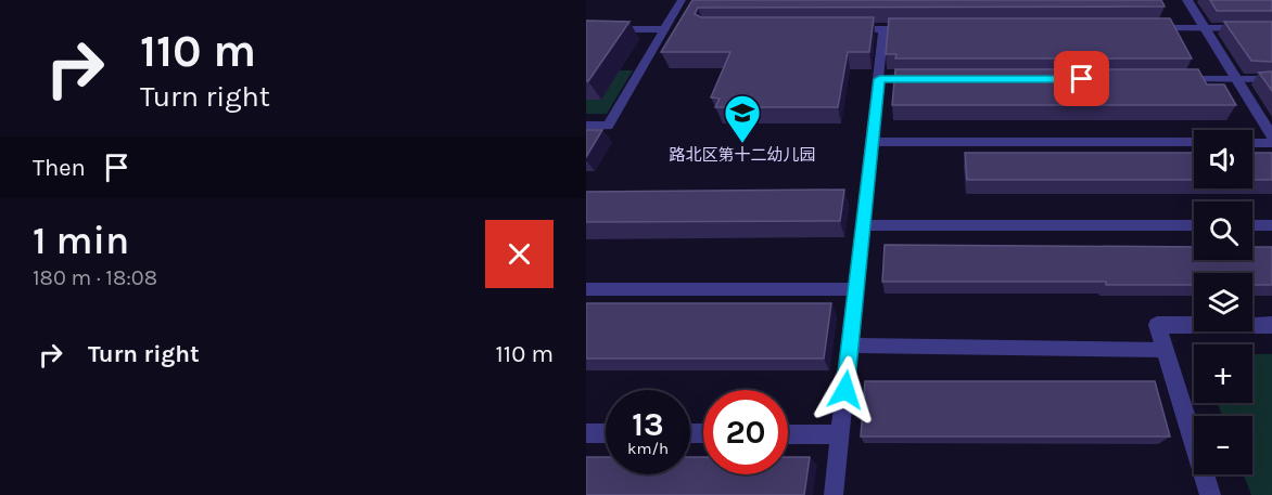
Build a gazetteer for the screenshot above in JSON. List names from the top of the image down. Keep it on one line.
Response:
{"places":{"school or university":["路北区第十二幼儿园"]},"page":{"turn":["110 m","Turn right"],"map_buttons":["+","−"],"then":"Then","heading":["1 min","180 m · 18:08"],"list":[{"name":"Turn right","value":"110 m"}],"speed":"13 km/h","limit":"20"}}
